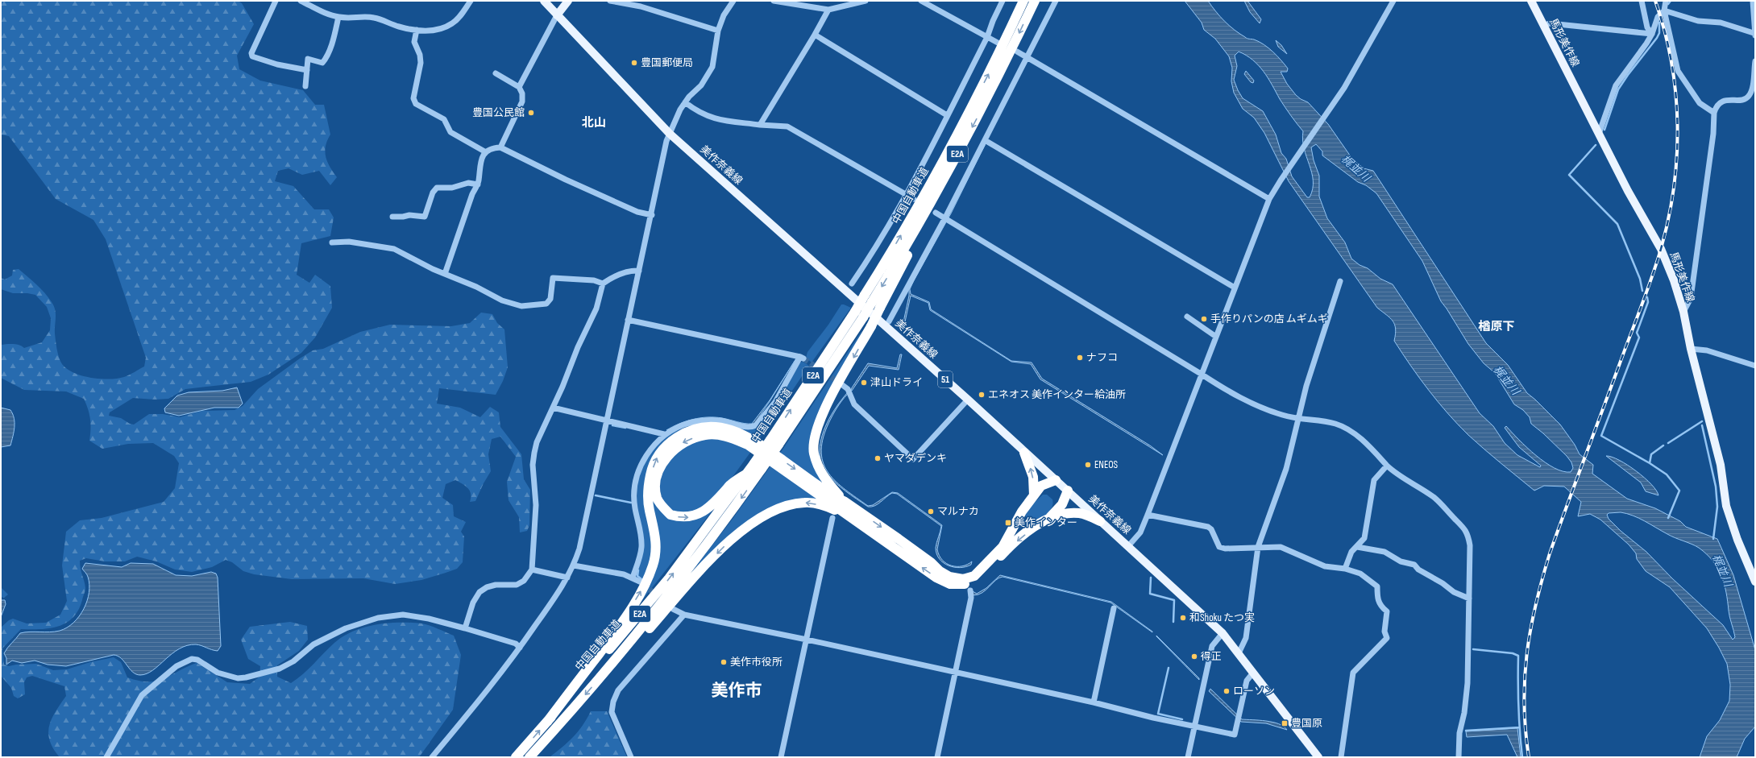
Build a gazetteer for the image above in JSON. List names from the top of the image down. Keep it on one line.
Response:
{"streets":{"highway":["E2A","中国自動車道"],"main road":["馬形美作線","美作奈義線","51"]},"districts":["北山","楢原下","美作市"],"water":["梶並川"],"places":{"other":["豊国郵便局","豊国公民館","手作りパンの店 ムギムギ","ナフコ","津山ドライ","エネオス 美作インター給油所","ヤマダデンキ","ENEOS","マルナカ","和Shoku たつ実","得正","美作市役所","ローソン"],"transit":["美作インター","豊国原"]}}
